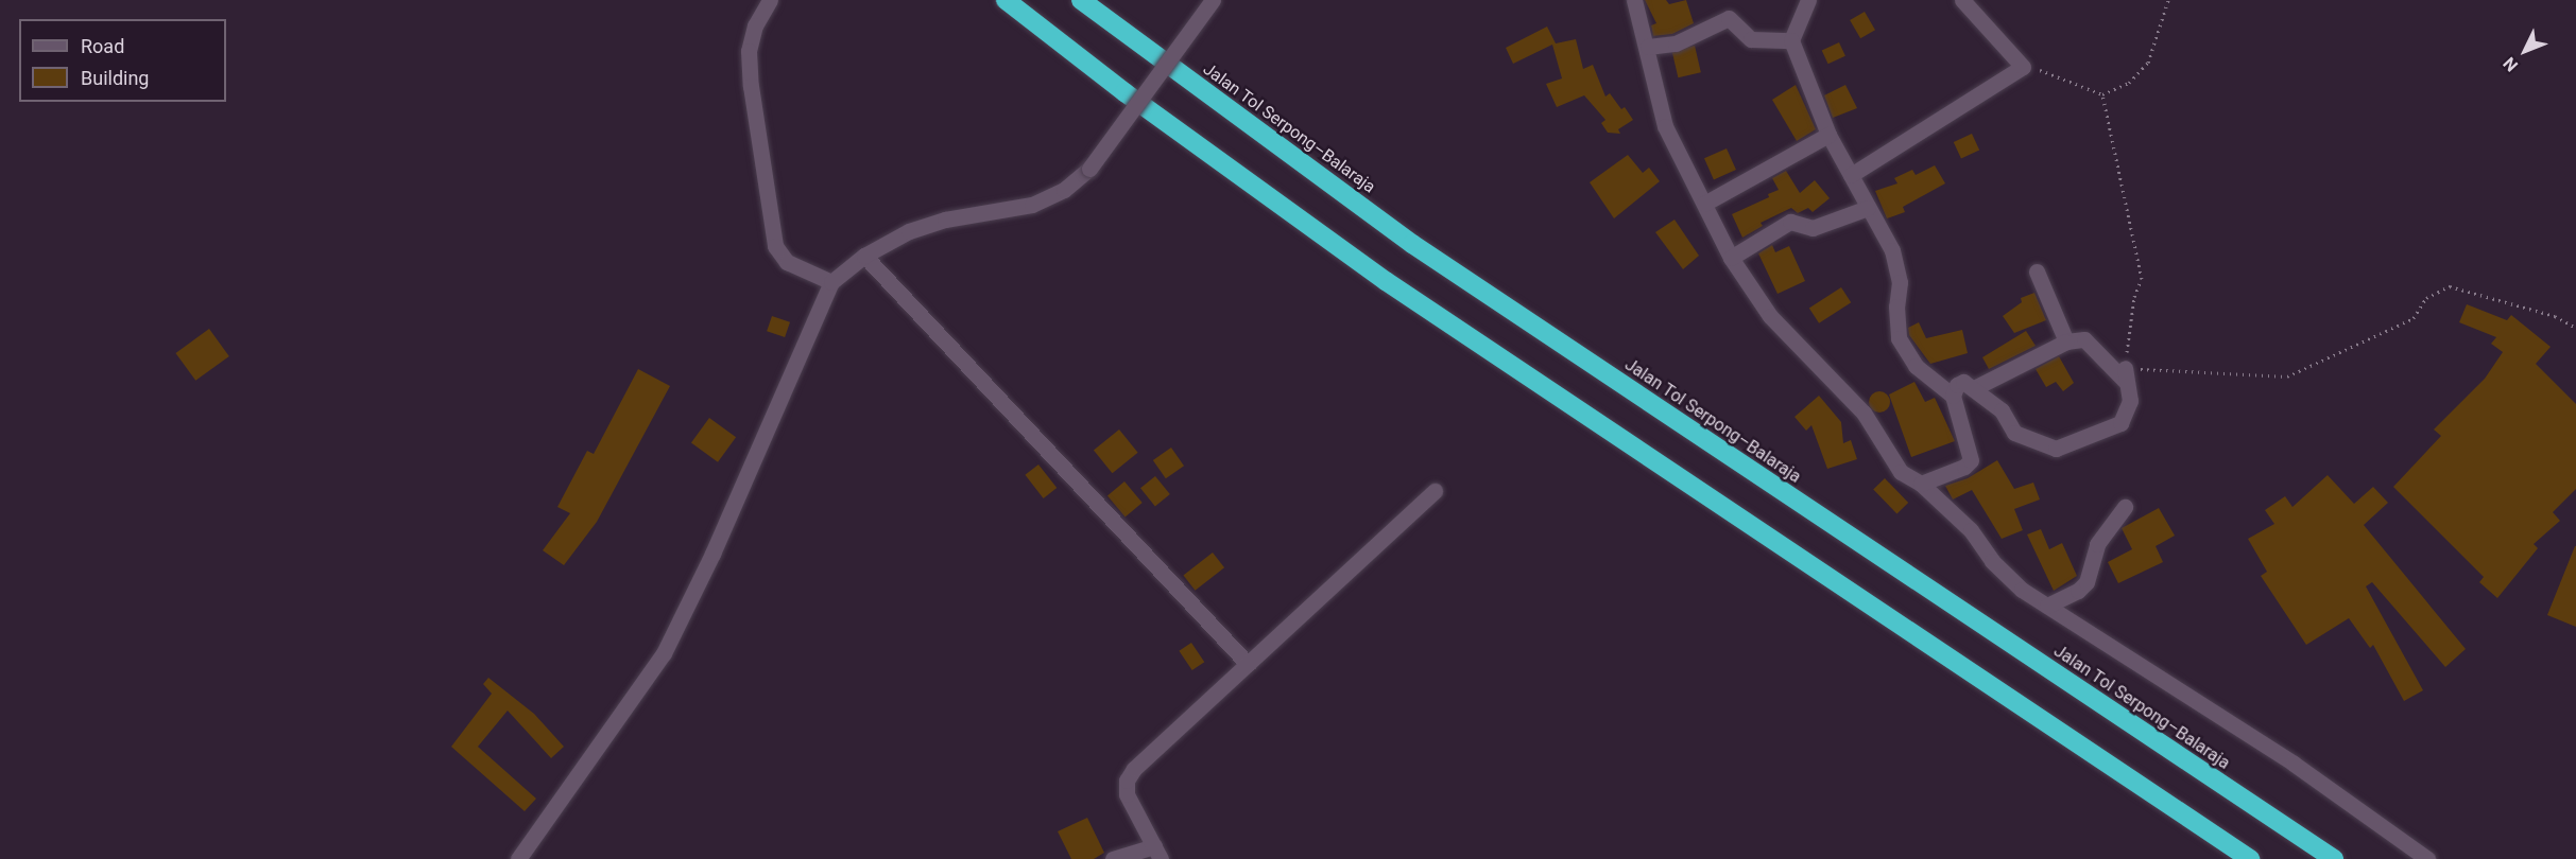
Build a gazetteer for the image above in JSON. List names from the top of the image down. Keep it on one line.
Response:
{"streets":{"highway":["Jalan Tol Serpong–Balaraja"]},"legend":["Road","Building"],"north":"bottom left"}
